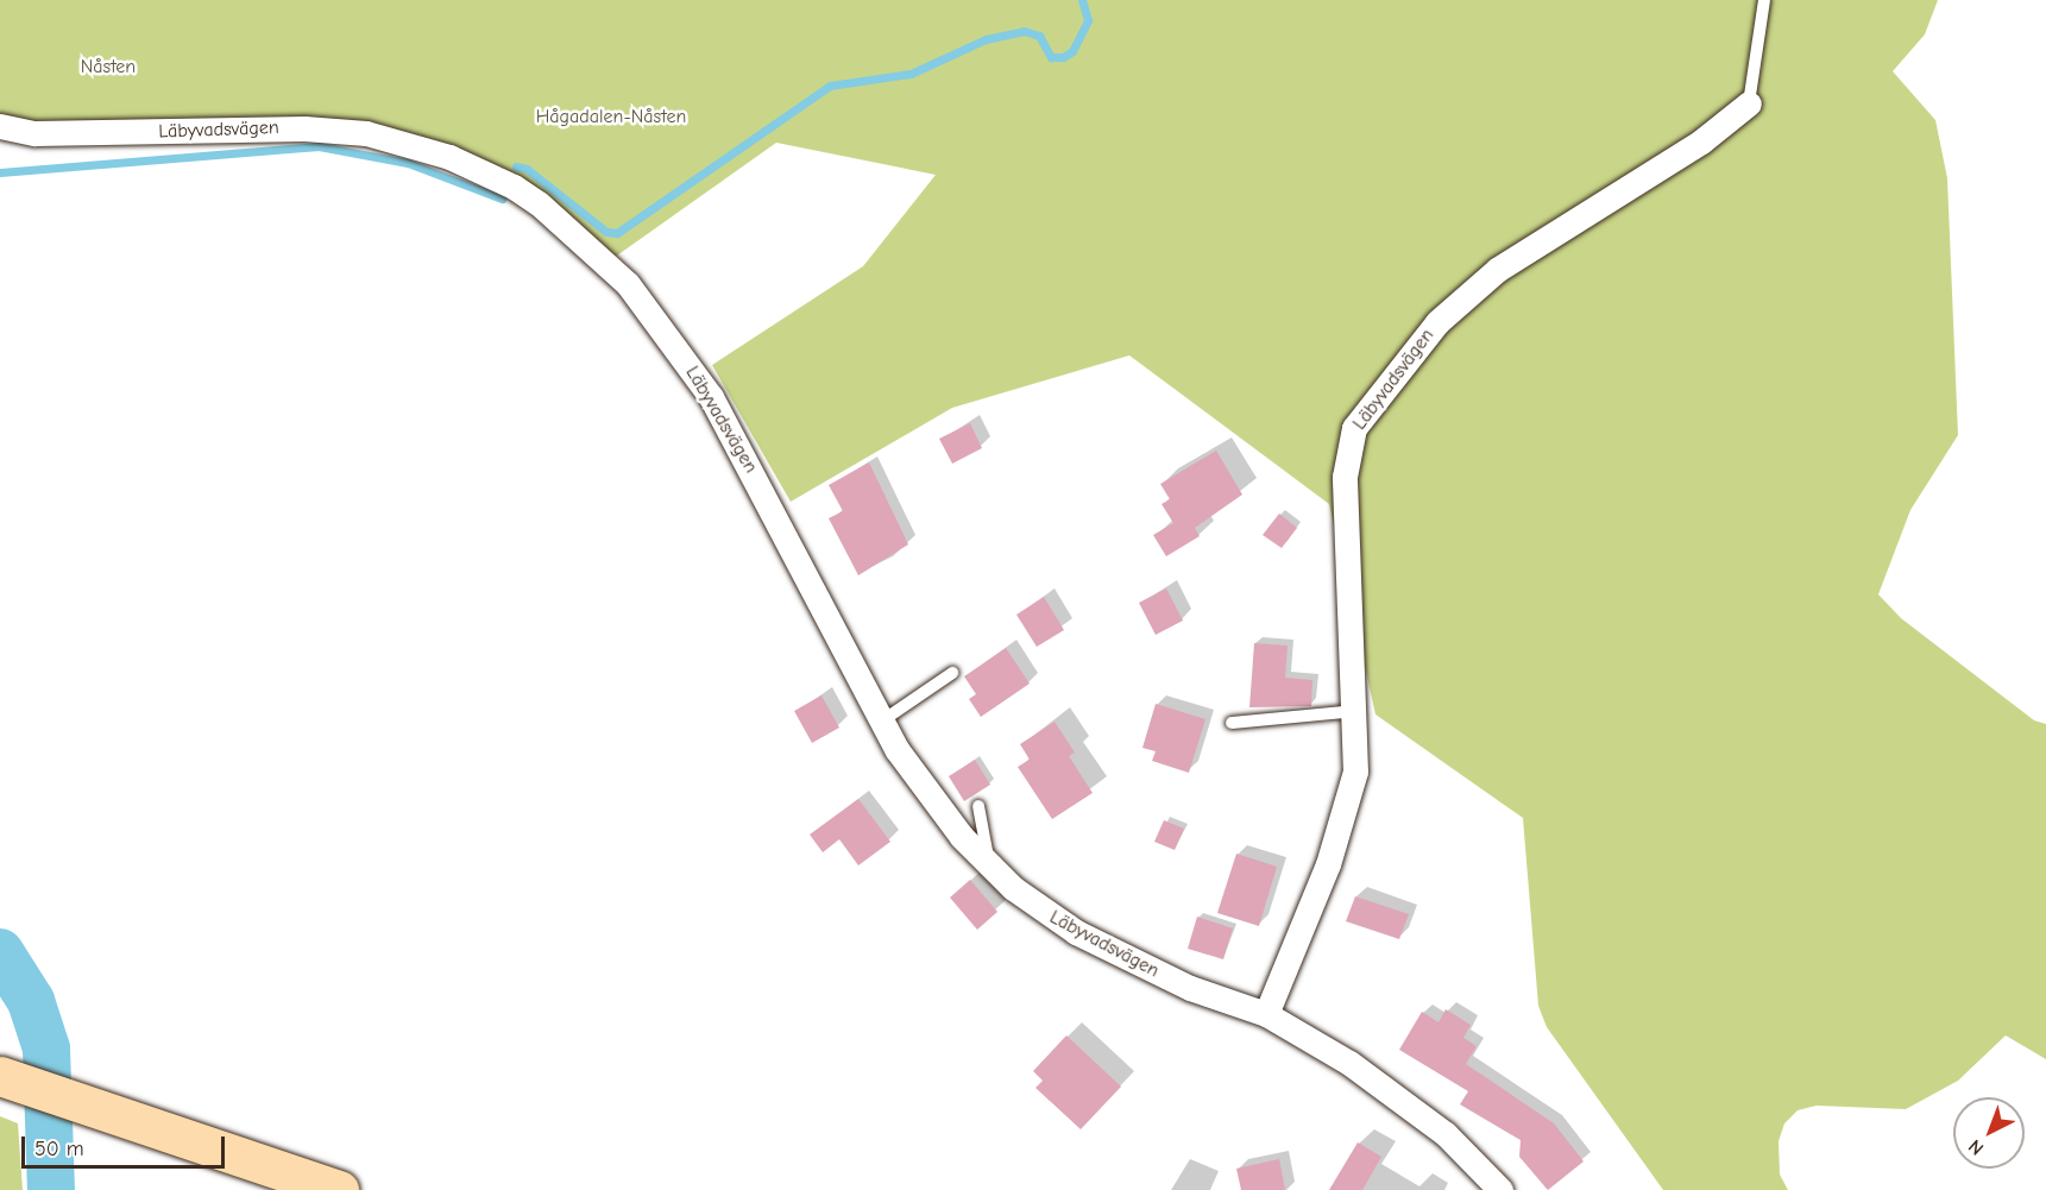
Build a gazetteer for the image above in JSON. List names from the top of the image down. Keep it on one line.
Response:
{"streets":{"street":["Läbyvadsvägen"]},"parks":["Nåsten","Hågadalen-Nåsten"],"scale_bar":"50 m","north":"bottom left"}
